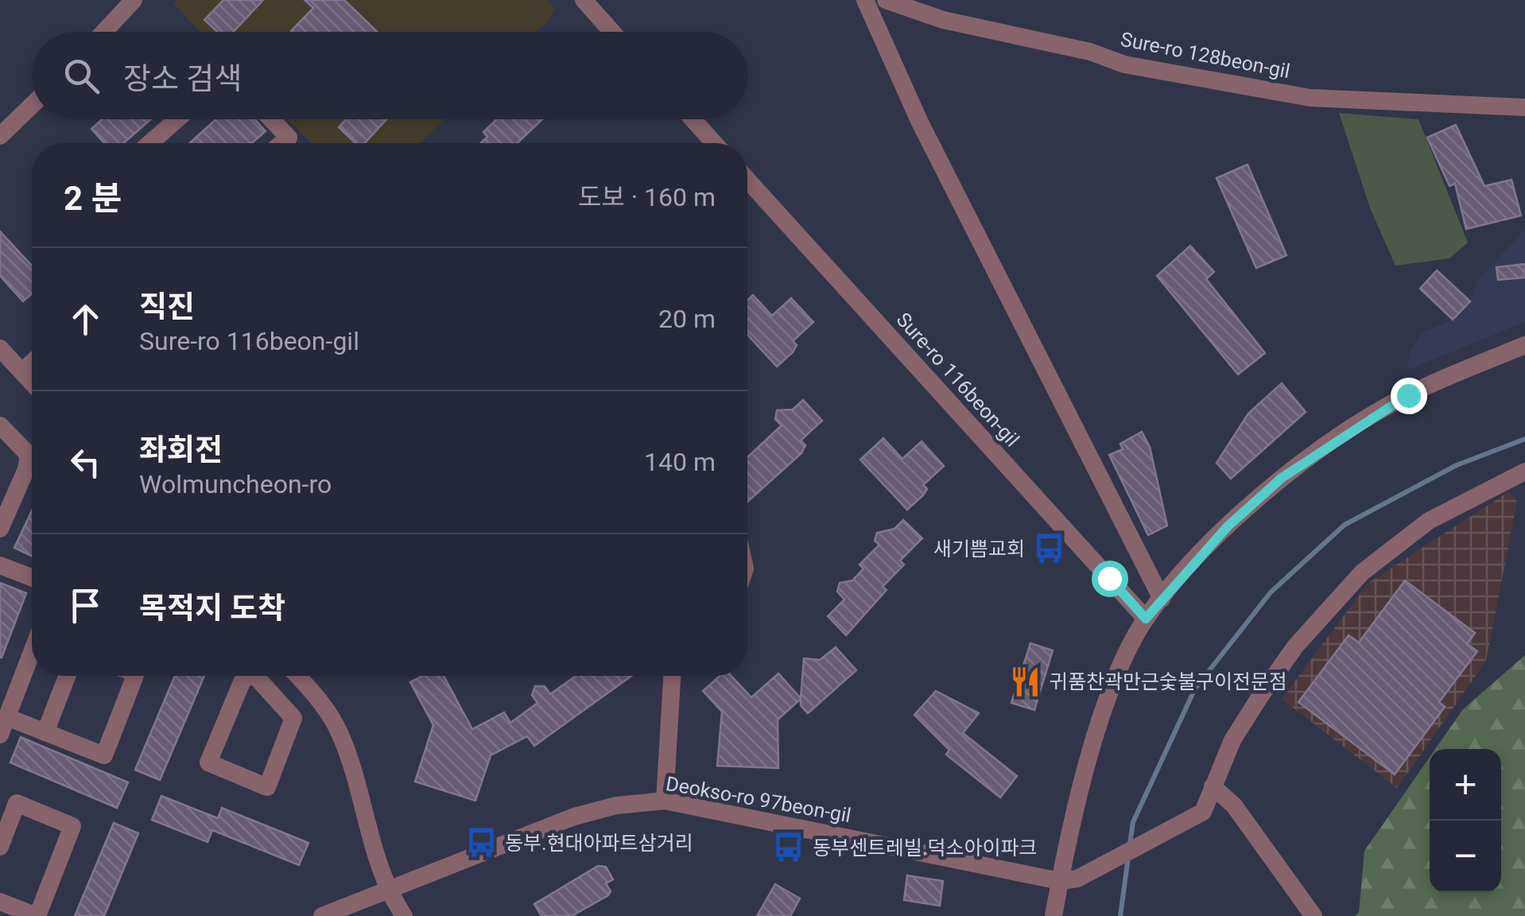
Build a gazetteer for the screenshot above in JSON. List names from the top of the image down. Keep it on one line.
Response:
{"streets":{"street":["Sure-ro 128beon-gil","Sure-ro 116beon-gil","Deokso-ro 97beon-gil"]},"places":{"bus stop":["새기쁨교회","동부.현대아파트삼거리","동부센트레빌.덕소아이파크"],"restaurant":["귀품찬곽만근숯불구이전문점"]},"page":{"search":"장소 검색","heading":["2 분","도보 · 160 m"],"list":[["직진","Sure-ro 116beon-gil","20 m"],["좌회전","Wolmuncheon-ro","140 m"],"목적지 도착"],"map_buttons":["+","−"]}}
